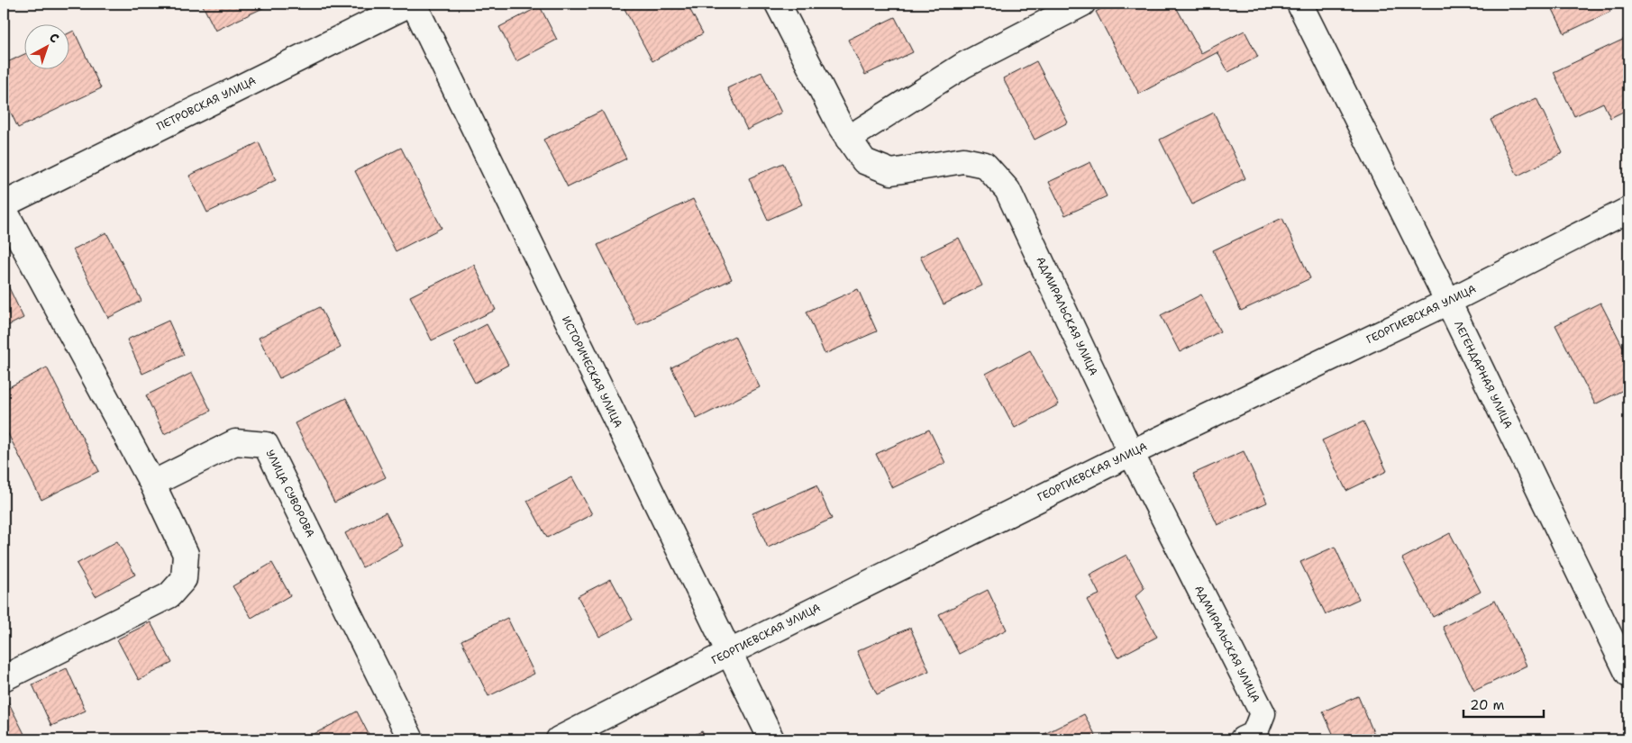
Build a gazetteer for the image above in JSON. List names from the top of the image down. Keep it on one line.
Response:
{"streets":{"street":["ПЕТРОВСКАЯ УЛИЦА","ГЕОРГИЕВСКАЯ УЛИЦА","АДМИРАЛЬСКАЯ УЛИЦА","ИСТОРИЧЕСКАЯ УЛИЦА","ЛЕГЕНДАРНАЯ УЛИЦА","УЛИЦА СУВОРОВА"]},"crossings":[["ГЕОРГИЕВСКАЯ УЛИЦА","АДМИРАЛЬСКАЯ УЛИЦА"],["ГЕОРГИЕВСКАЯ УЛИЦА","ИСТОРИЧЕСКАЯ УЛИЦА"],["ГЕОРГИЕВСКАЯ УЛИЦА","ЛЕГЕНДАРНАЯ УЛИЦА"]],"scale_bar":"20 m","north":"top right"}
